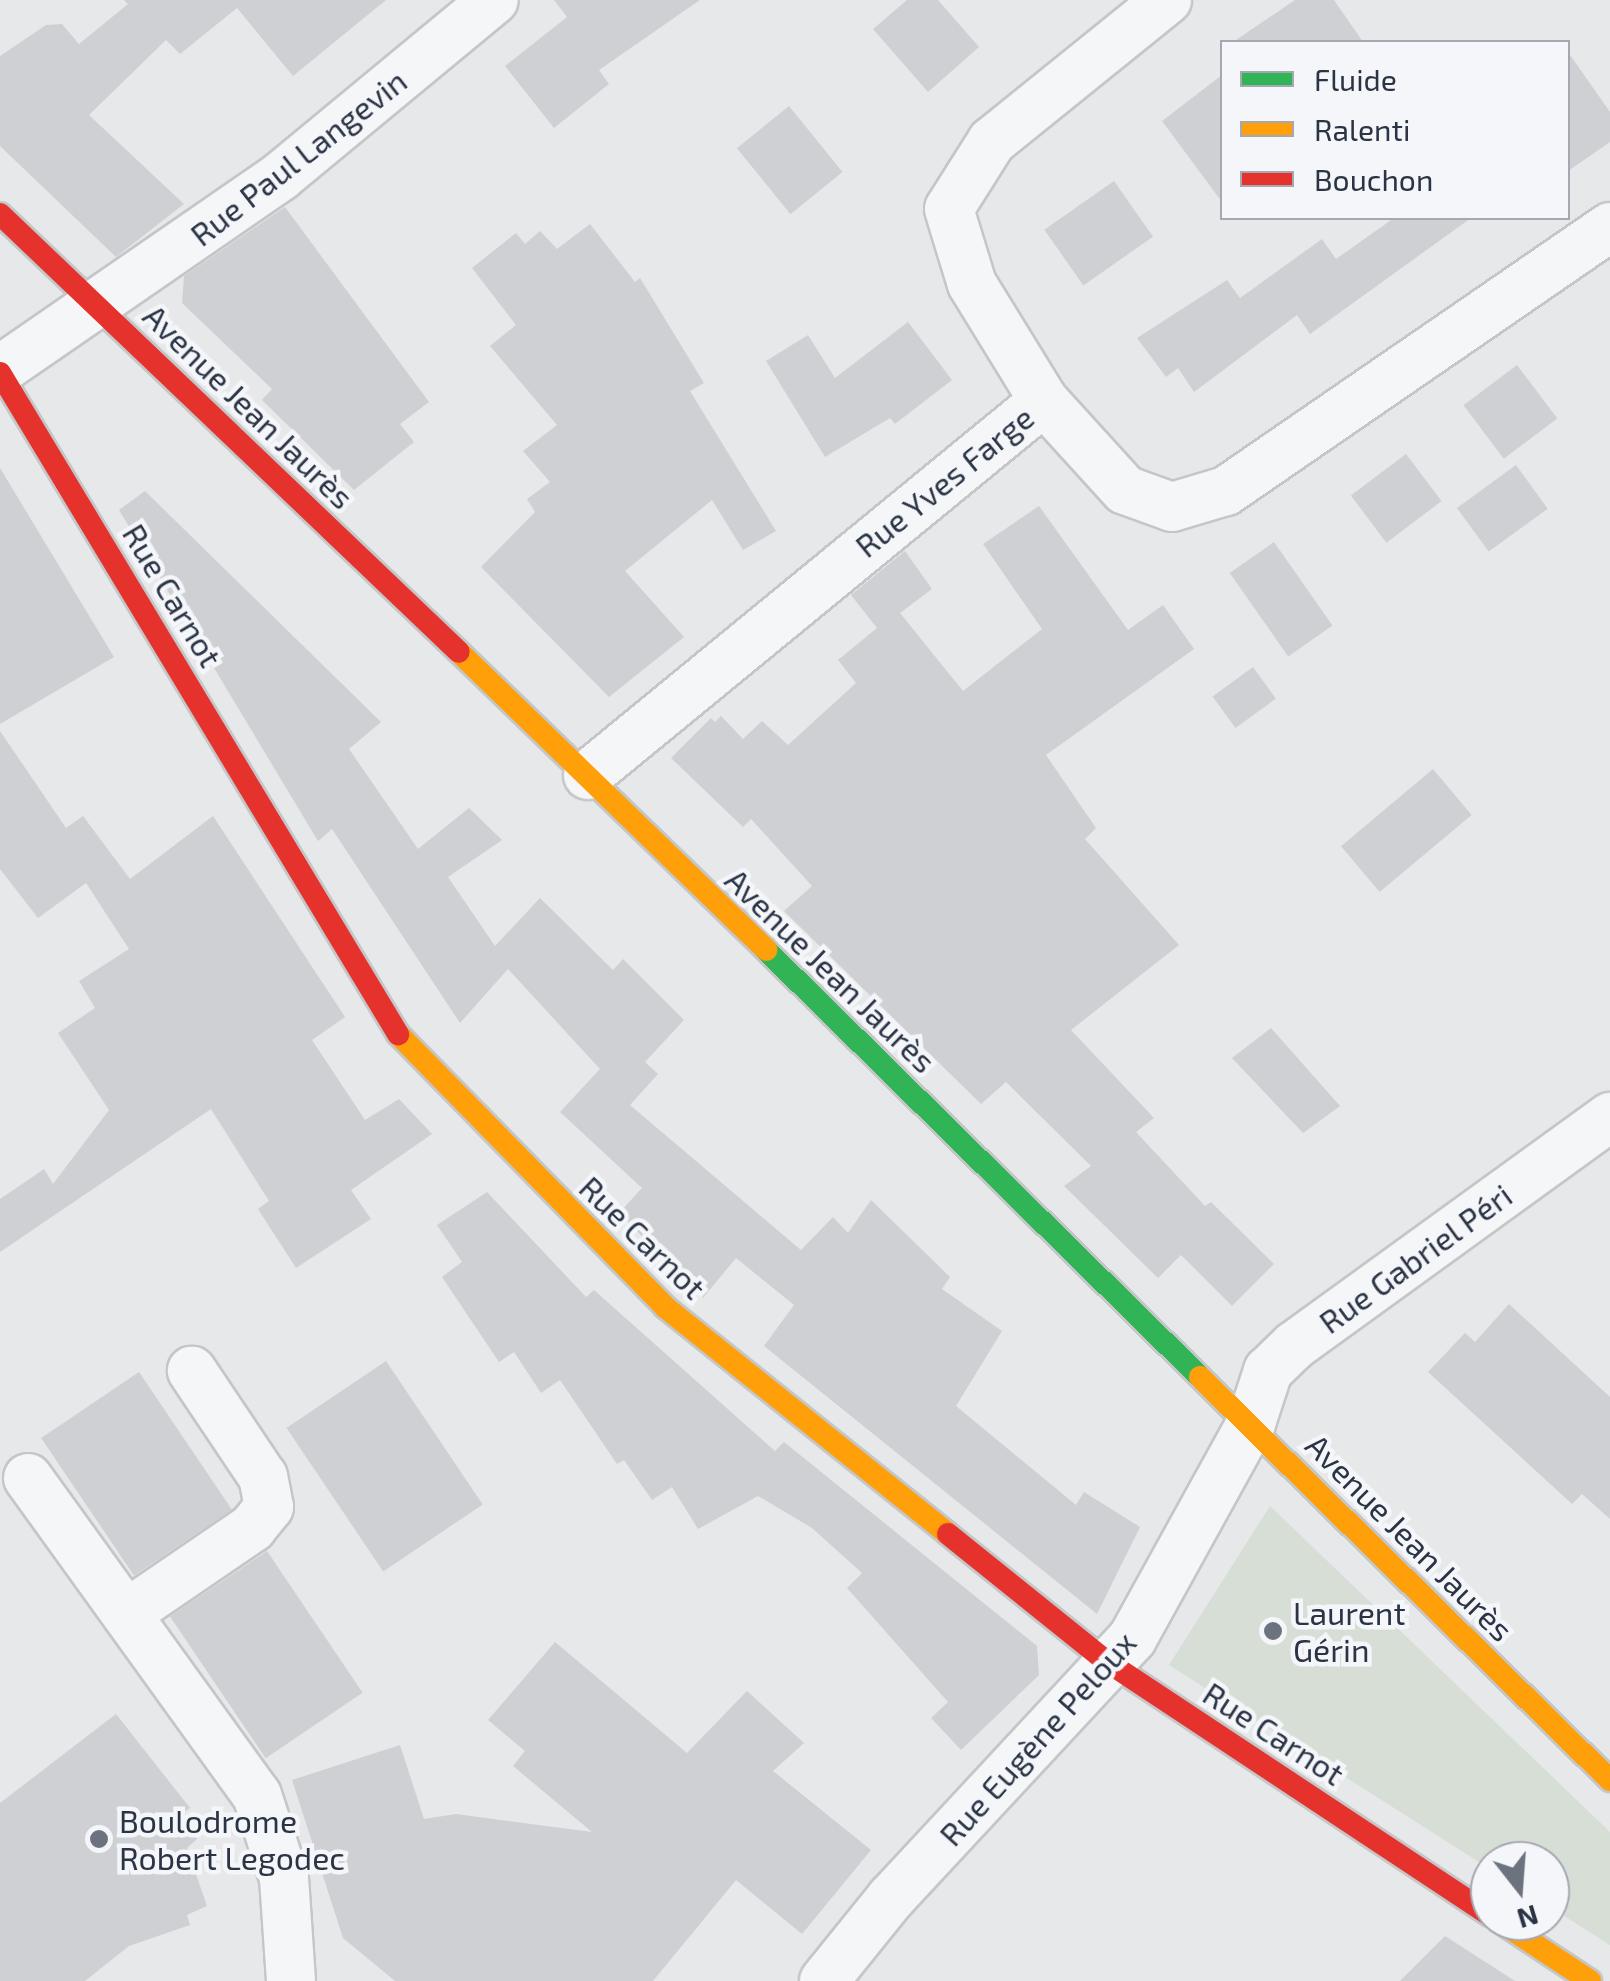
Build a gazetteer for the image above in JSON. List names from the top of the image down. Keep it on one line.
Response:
{"streets":{"main road":["Avenue Jean Jaurès","Rue Carnot"],"street":["Rue Paul Langevin","Rue Yves Farge","Rue Gabriel Péri","Rue Eugène Peloux"]},"crossings":[["Rue Paul Langevin","Avenue Jean Jaurès"],["Rue Paul Langevin","Rue Carnot"],["Avenue Jean Jaurès","Rue Yves Farge"],["Avenue Jean Jaurès","Rue Gabriel Péri"],["Avenue Jean Jaurès","Rue Eugène Peloux"],["Rue Carnot","Rue Eugène Peloux"],["Rue Gabriel Péri","Rue Eugène Peloux"]],"places":["Laurent Gérin","Boulodrome Robert Legodec"],"legend":["Fluide","Ralenti","Bouchon"],"north":"bottom"}
